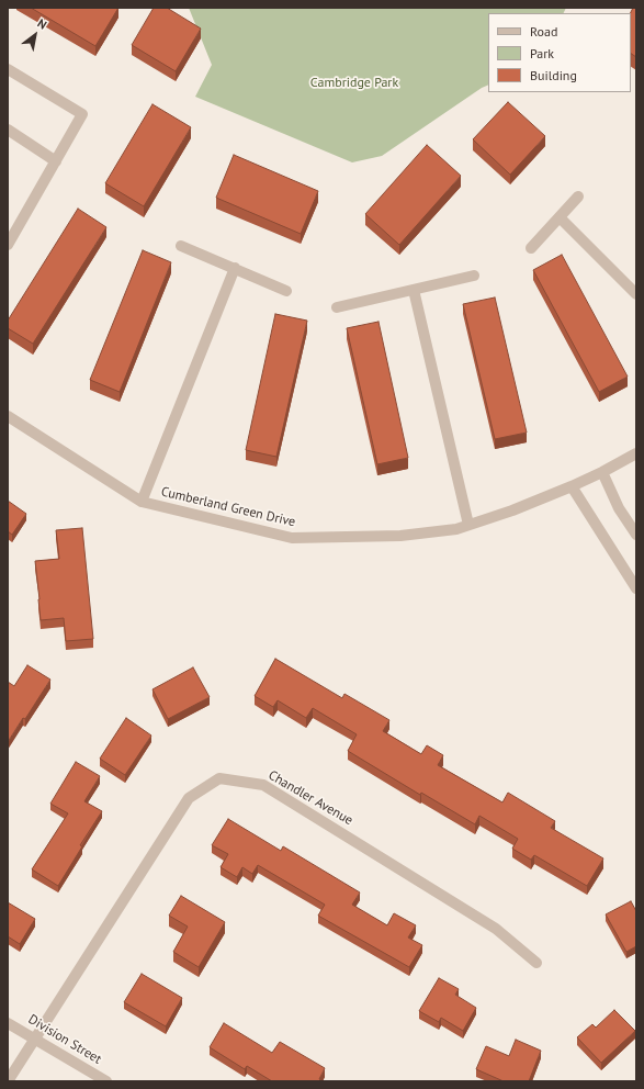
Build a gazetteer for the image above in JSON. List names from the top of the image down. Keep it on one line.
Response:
{"streets":{"street":["Cumberland Green Drive","Chandler Avenue","Division Street"]},"crossings":[["Chandler Avenue","Division Street"]],"parks":["Cambridge Park"],"legend":["Road","Park","Building"],"north":"top right"}
